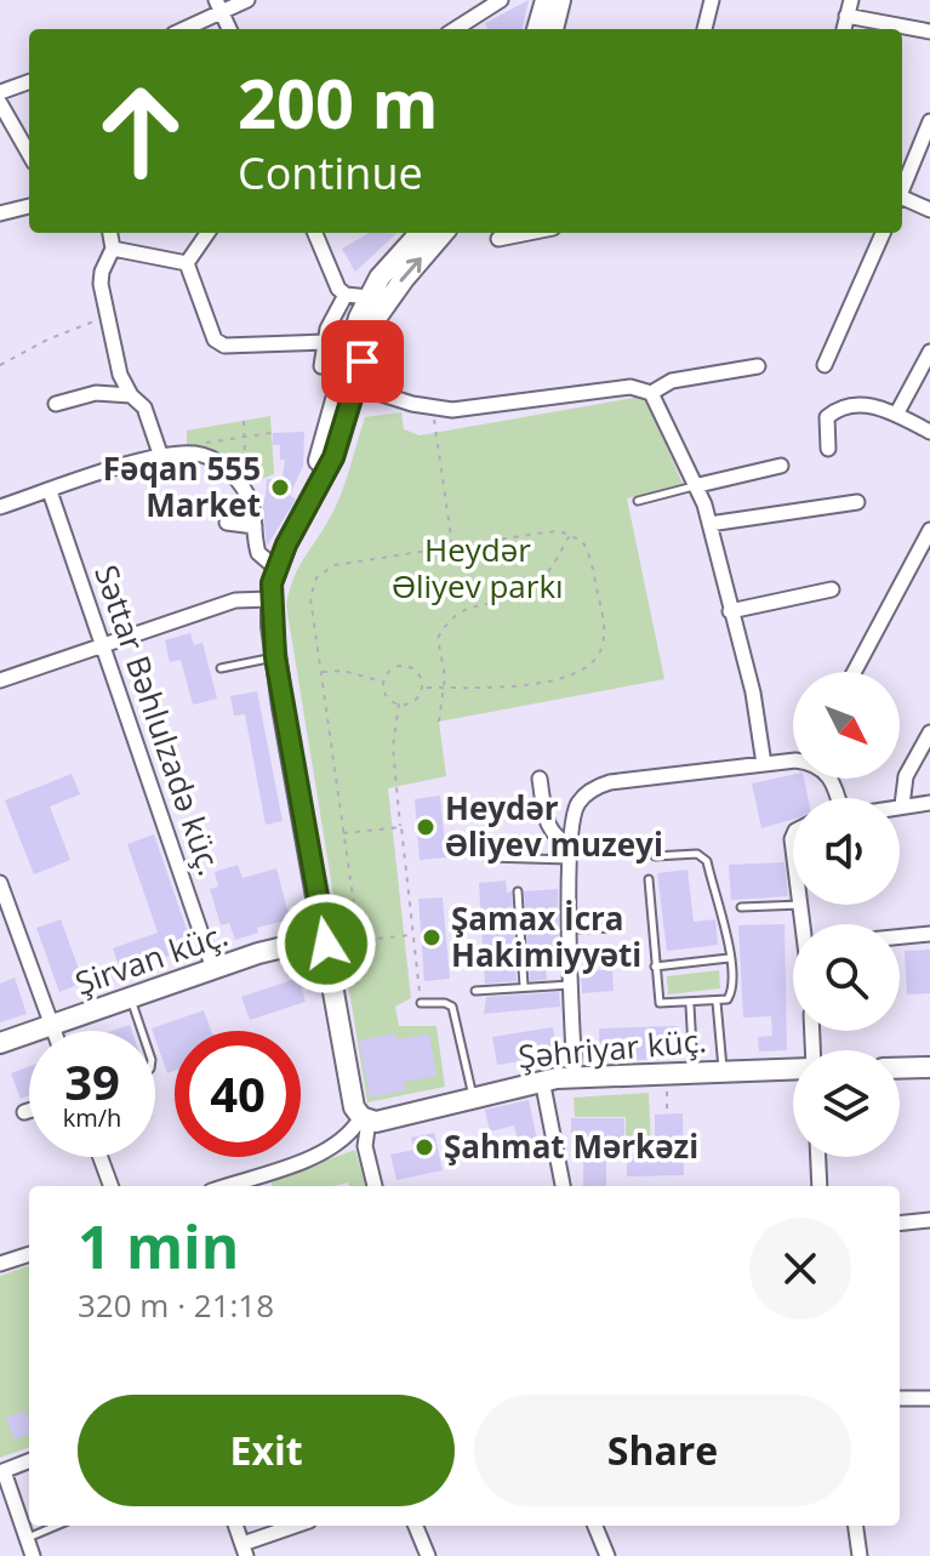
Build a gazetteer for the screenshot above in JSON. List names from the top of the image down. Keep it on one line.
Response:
{"streets":{"street":["Səttar Bəhlulzadə küç.","Şirvan küç.","Şəhriyar küç."]},"crossings":[["Səttar Bəhlulzadə küç.","Şirvan küç."]],"parks":["Heydər Əliyev parkı"],"places":["Fəqan 555 Market","Heydər Əliyev muzeyi","Şamax İcra Hakimiyyəti","Şahmat Mərkəzi"],"north":"bottom right","page":{"turn":["200 m","Continue"],"speed":"39 km/h","limit":"40","heading":["1 min","320 m · 21:18"],"buttons":["Exit","Share"]}}
